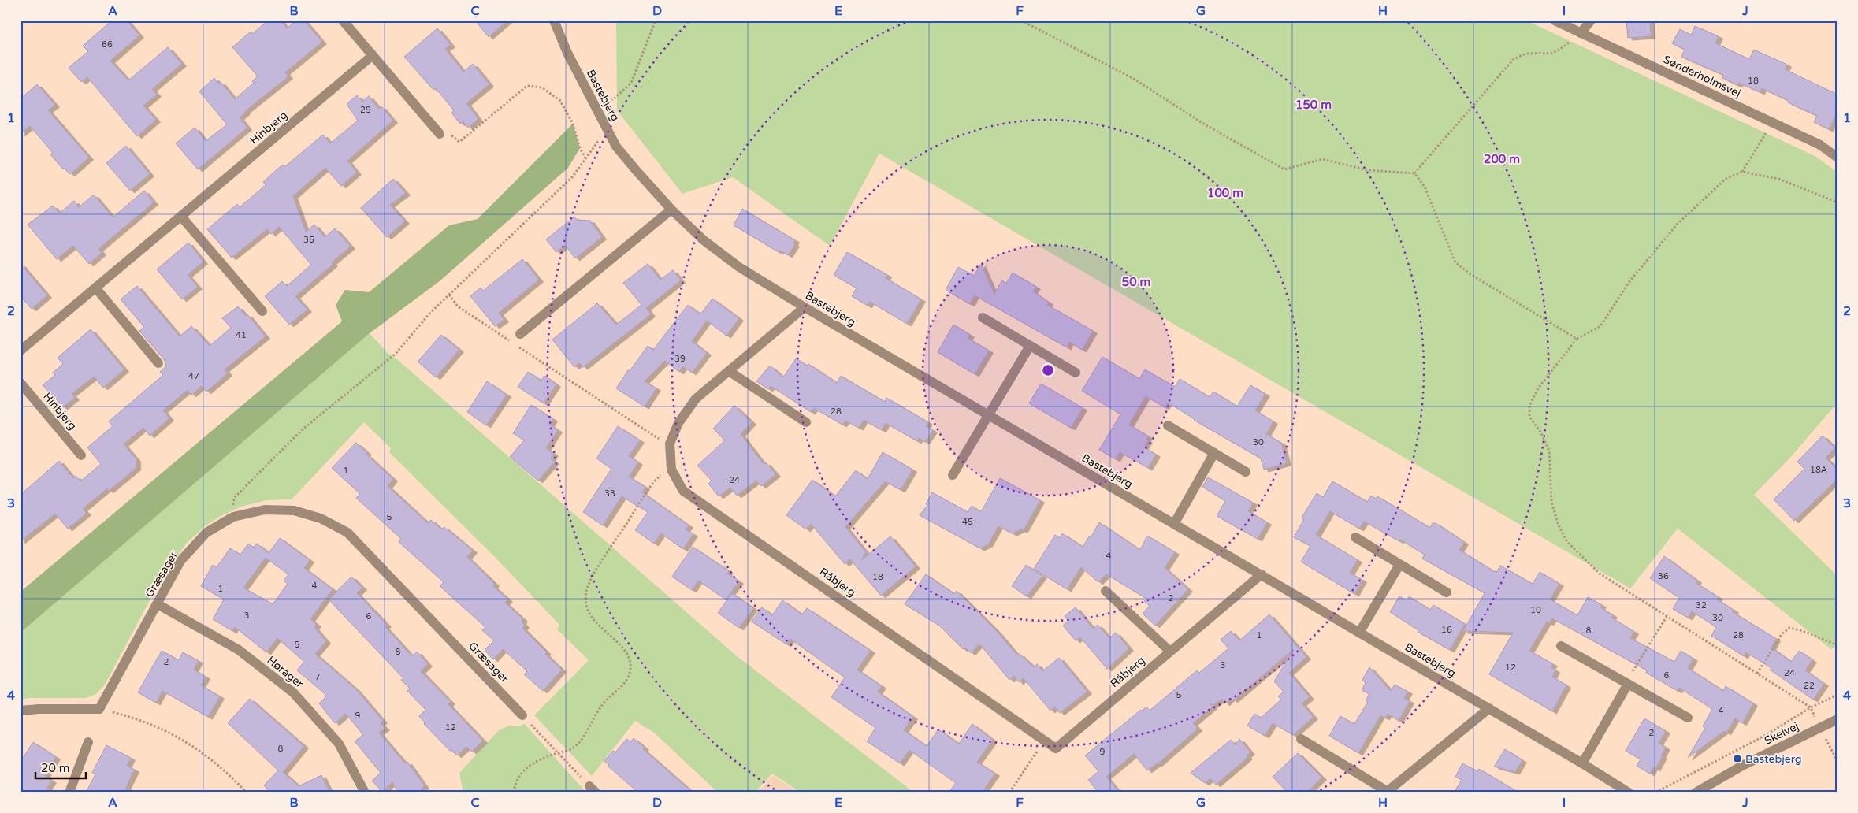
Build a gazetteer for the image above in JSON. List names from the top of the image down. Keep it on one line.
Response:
{"streets":{"street":["Sønderholmsvej","Bastebjerg","Hinbjerg","Græsager","Råbjerg","Hørager","Skelvej"]},"crossings":[["Bastebjerg","Råbjerg"],["Græsager","Hørager"]],"places":{"transit":["Bastebjerg"]},"house_numbers":["66","18","29","35","41","39","47","28","30","18A","1","24","33","5","45","4","36","18","4","1","2","32","10","3","6","30","16","8","1","28","5","8","2","3","12","24","6","7","22","5","4","9","12","2","8","9"],"scale_bar":"20 m","grid":{"columns":["A","B","C","D","E","F","G","H","I","J"],"rows":["1","2","3","4"]},"rings":["150 m","200 m","100 m","50 m"]}
